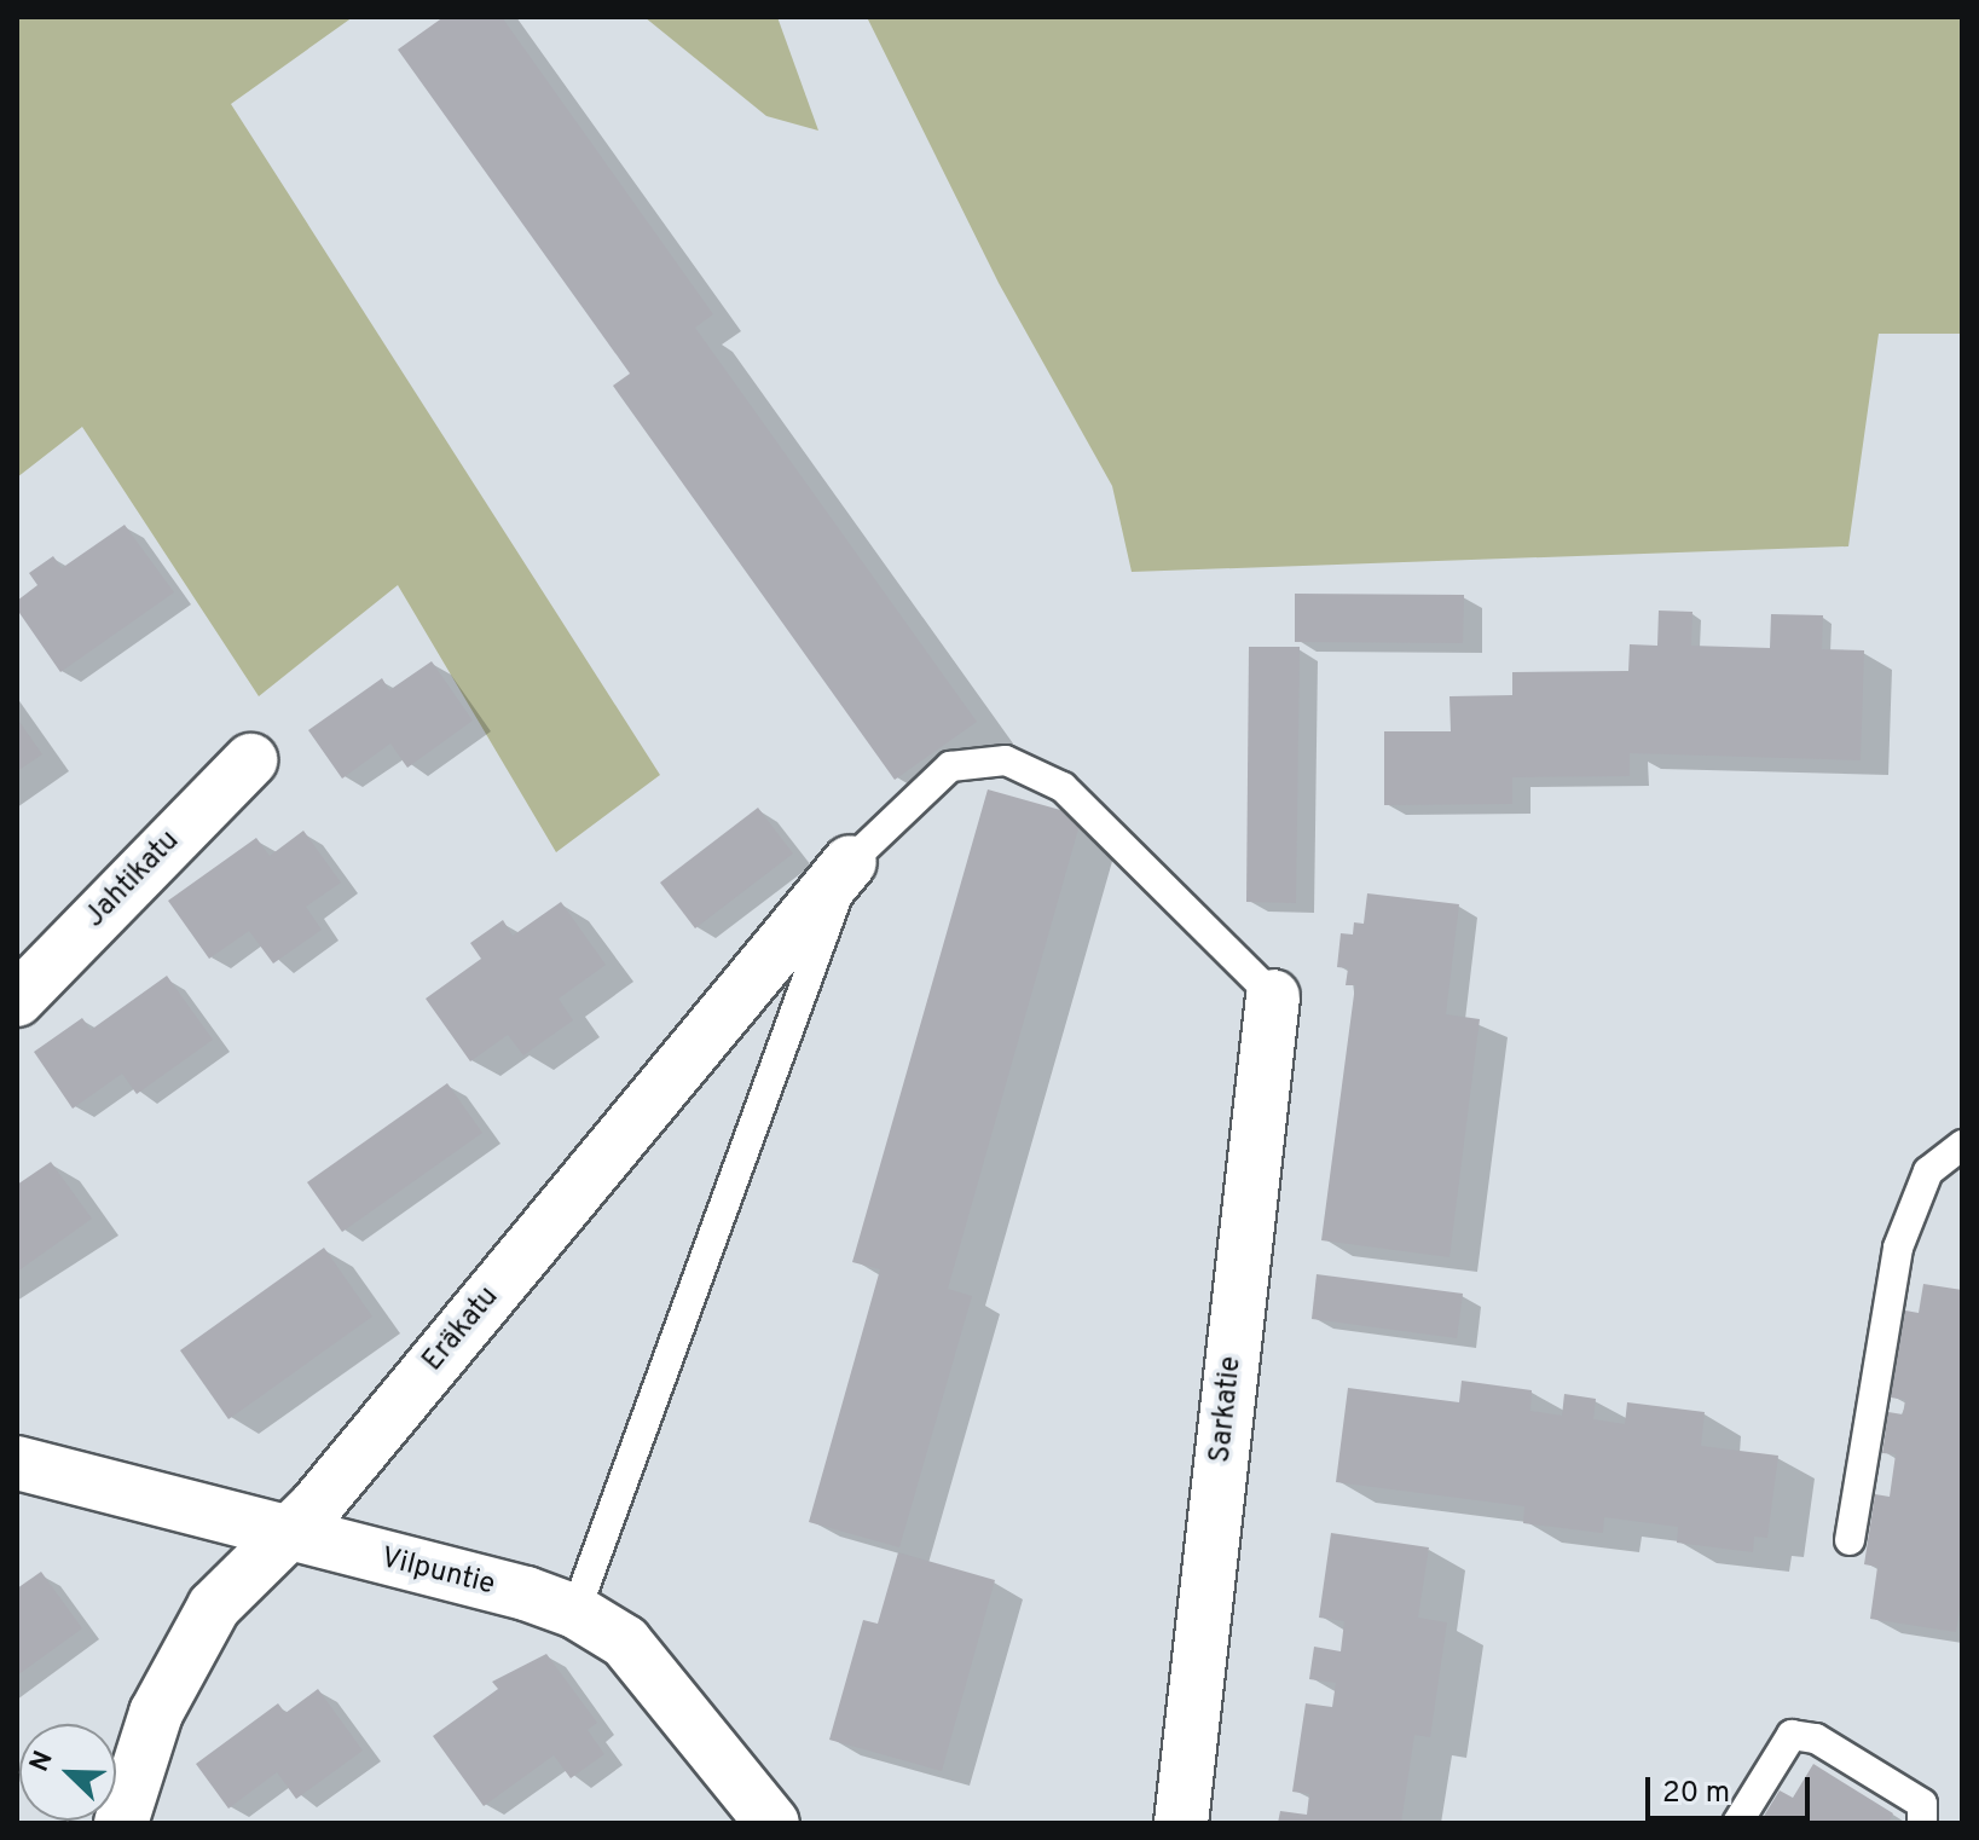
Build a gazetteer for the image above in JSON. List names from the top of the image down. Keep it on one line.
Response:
{"streets":{"street":["Jahtikatu","Eräkatu","Sarkatie","Vilpuntie"]},"crossings":[["Eräkatu","Vilpuntie"]],"scale_bar":"20 m","north":"top left"}
